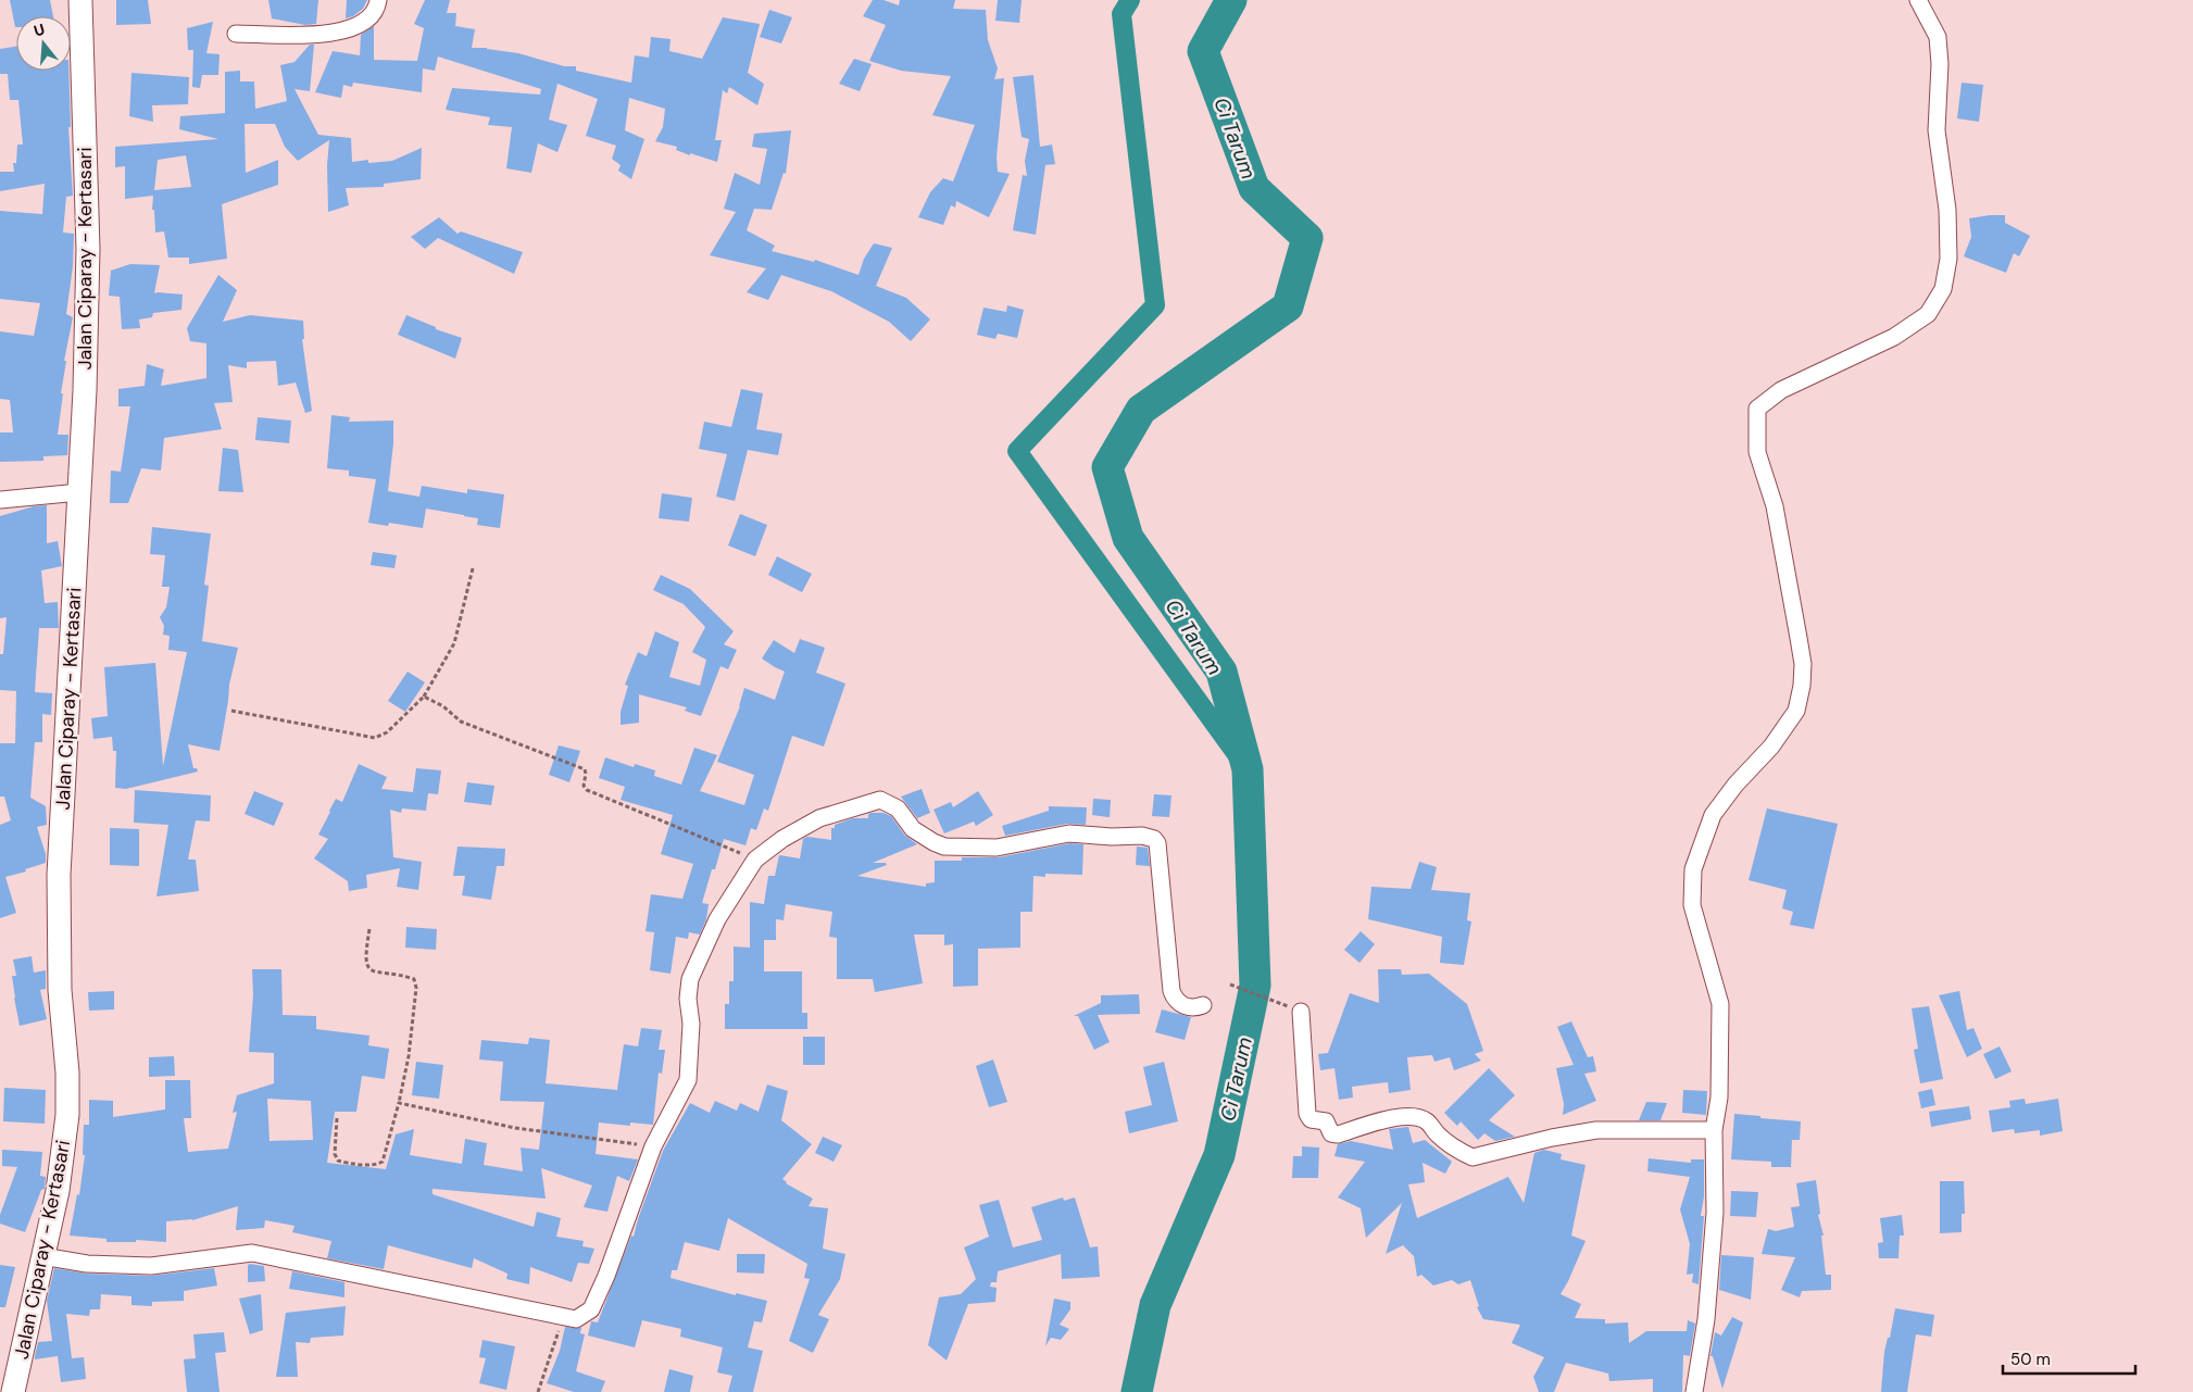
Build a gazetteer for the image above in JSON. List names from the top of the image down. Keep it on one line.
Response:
{"streets":{"main road":["Jalan Ciparay - Kertasari"]},"water":["Ci Tarum"],"scale_bar":"50 m","north":"top"}
